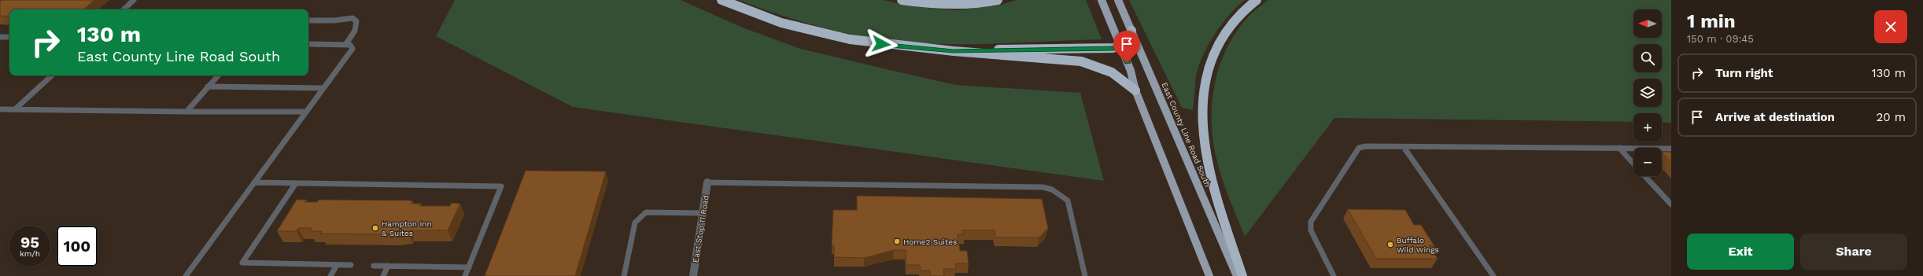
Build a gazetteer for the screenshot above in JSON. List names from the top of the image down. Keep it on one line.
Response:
{"streets":{"main road":["East County Line Road South"],"street":["East Stop 11 Road"]},"places":["Hampton Inn & Suites","Home2 Suites","Buffalo Wild Wings"],"north":"left","page":{"heading":["1 min","150 m · 09:45"],"map_buttons":["+","−"],"turn":["130 m","East County Line Road South"],"list":[{"name":"Turn right","value":"130 m"},{"name":"Arrive at destination","value":"20 m"}],"speed":"95 km/h","limit":"100","buttons":["Exit","Share"]}}
